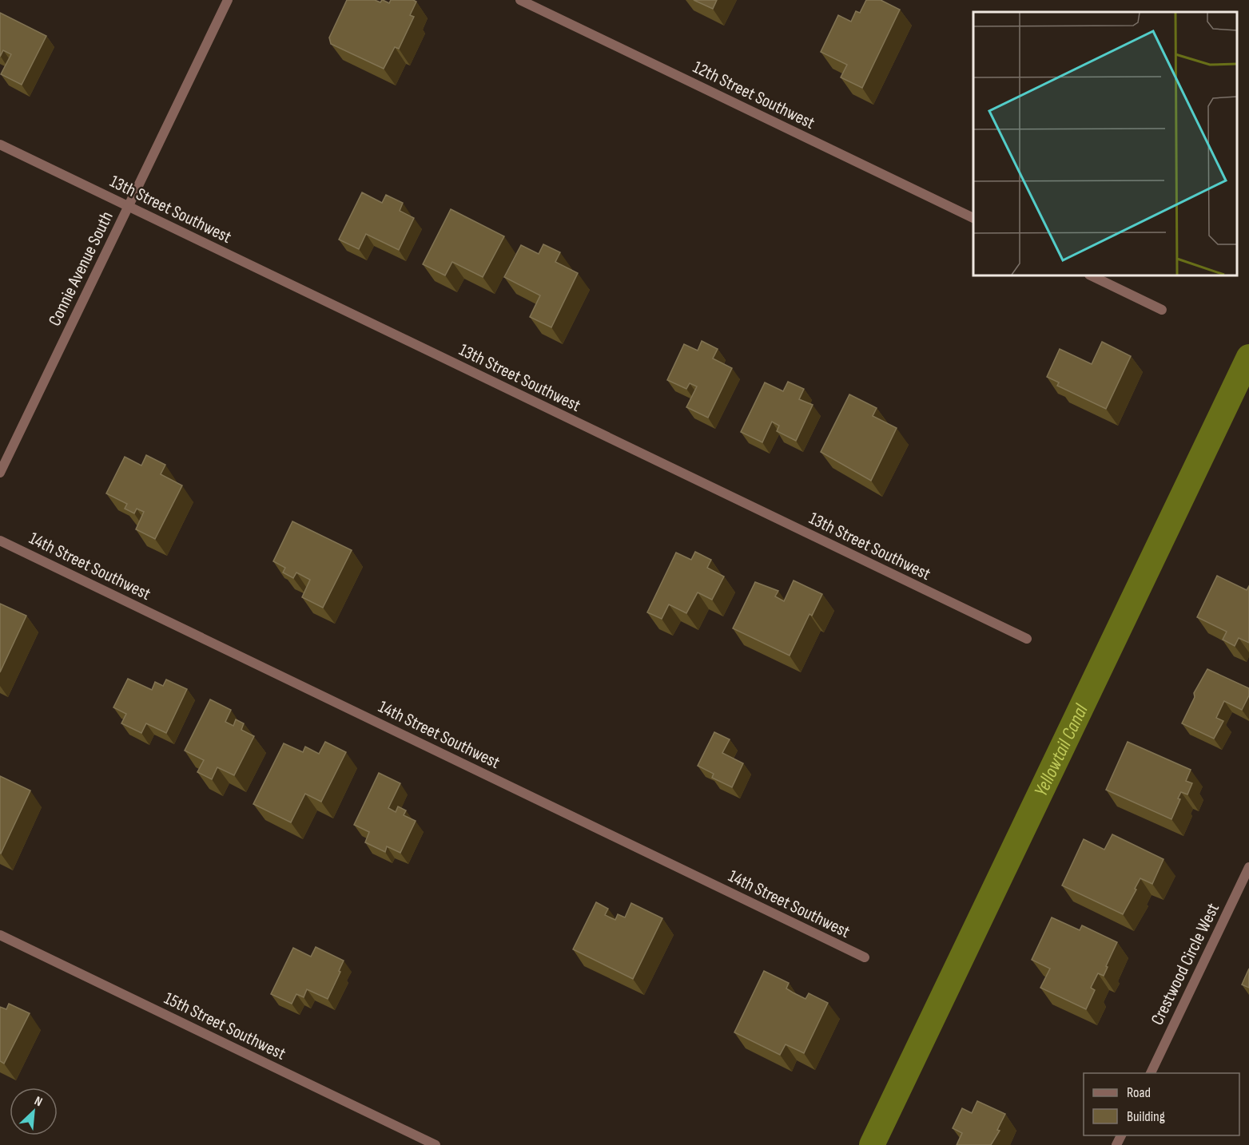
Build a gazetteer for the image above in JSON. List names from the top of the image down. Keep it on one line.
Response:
{"streets":{"street":["12th Street Southwest","13th Street Southwest","Connie Avenue South","14th Street Southwest","Crestwood Circle West","15th Street Southwest"]},"crossings":[["13th Street Southwest","Connie Avenue South"]],"water":["Yellowtail Canal"],"legend":["Road","Building"],"north":"top right"}
